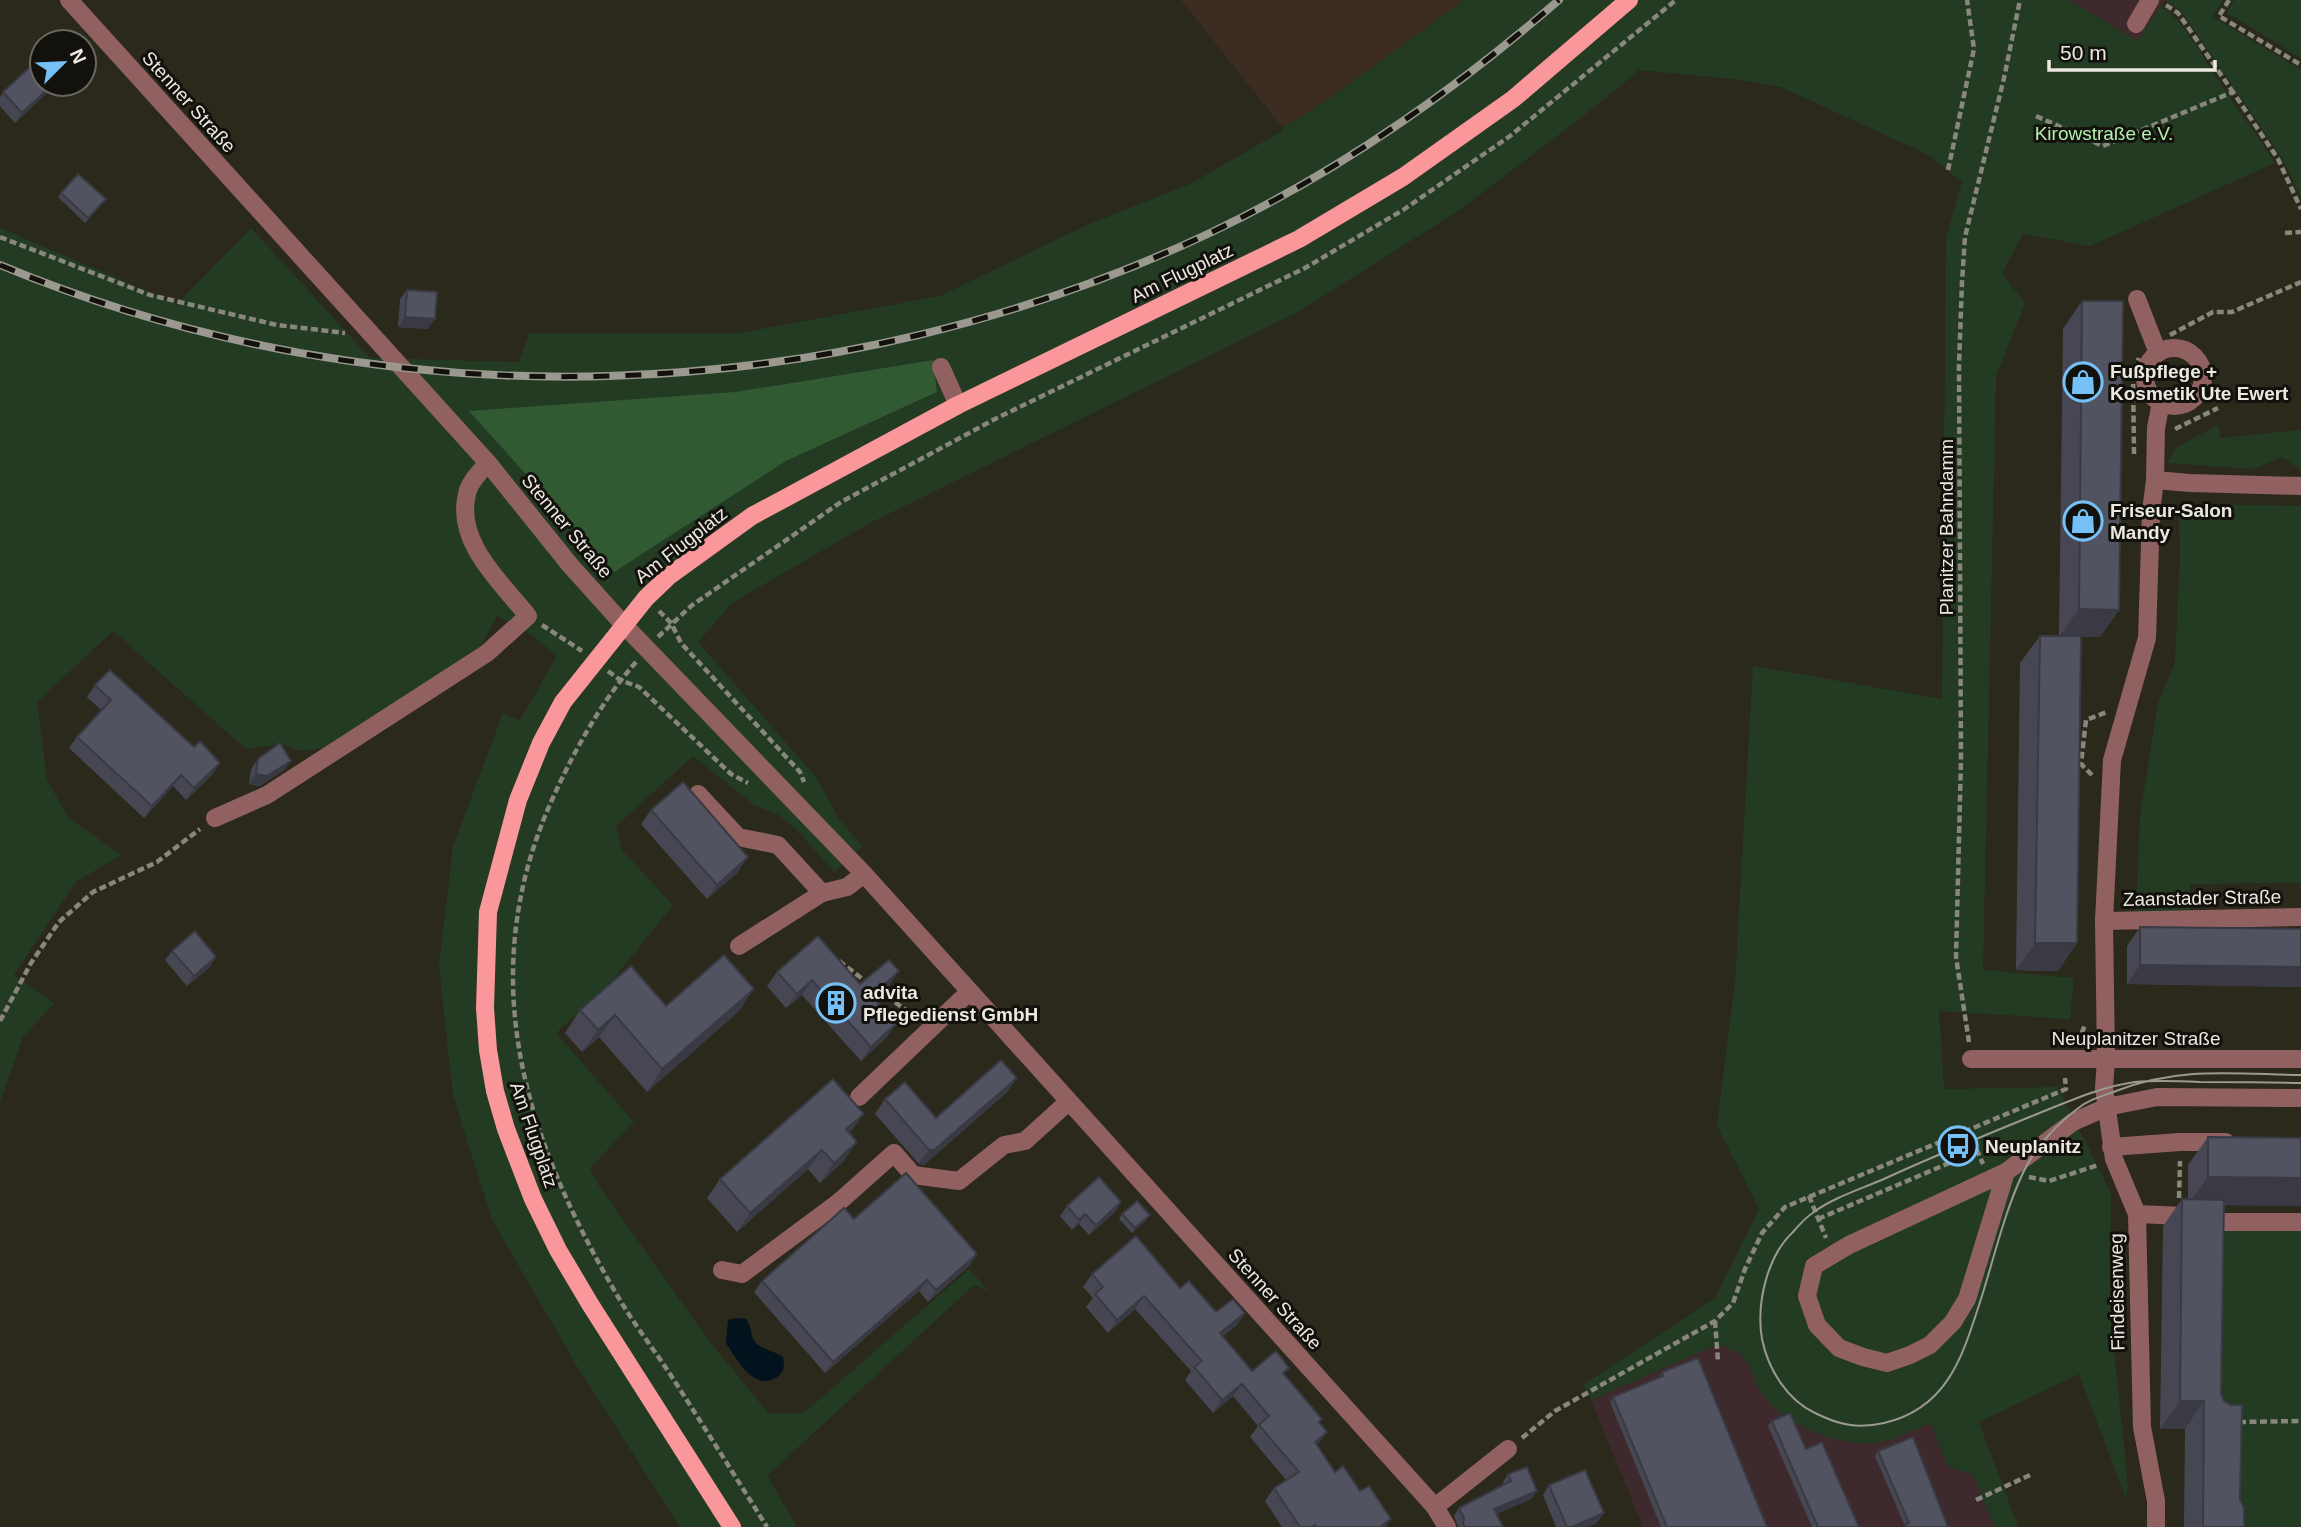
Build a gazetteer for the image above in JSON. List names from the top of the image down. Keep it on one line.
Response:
{"streets":{"main road":["Am Flugplatz"],"street":["Stenner Straße","Zaanstader Straße","Neuplanitzer Straße","Findeisenweg"],"path":["Planitzer Bahndamm"]},"crossings":[["Stenner Straße","Am Flugplatz"],["Planitzer Bahndamm","Neuplanitzer Straße"],["Zaanstader Straße","Neuplanitzer Straße"],["Zaanstader Straße","Findeisenweg"],["Neuplanitzer Straße","Findeisenweg"]],"parks":["Kirowstraße e.V."],"places":{"shop":["Fußpflege + Kosmetik Ute Ewert","Friseur-Salon Mandy"],"building":["advita Pflegedienst GmbH"],"bus stop":["Neuplanitz"]},"scale_bar":"50 m","north":"top right"}
